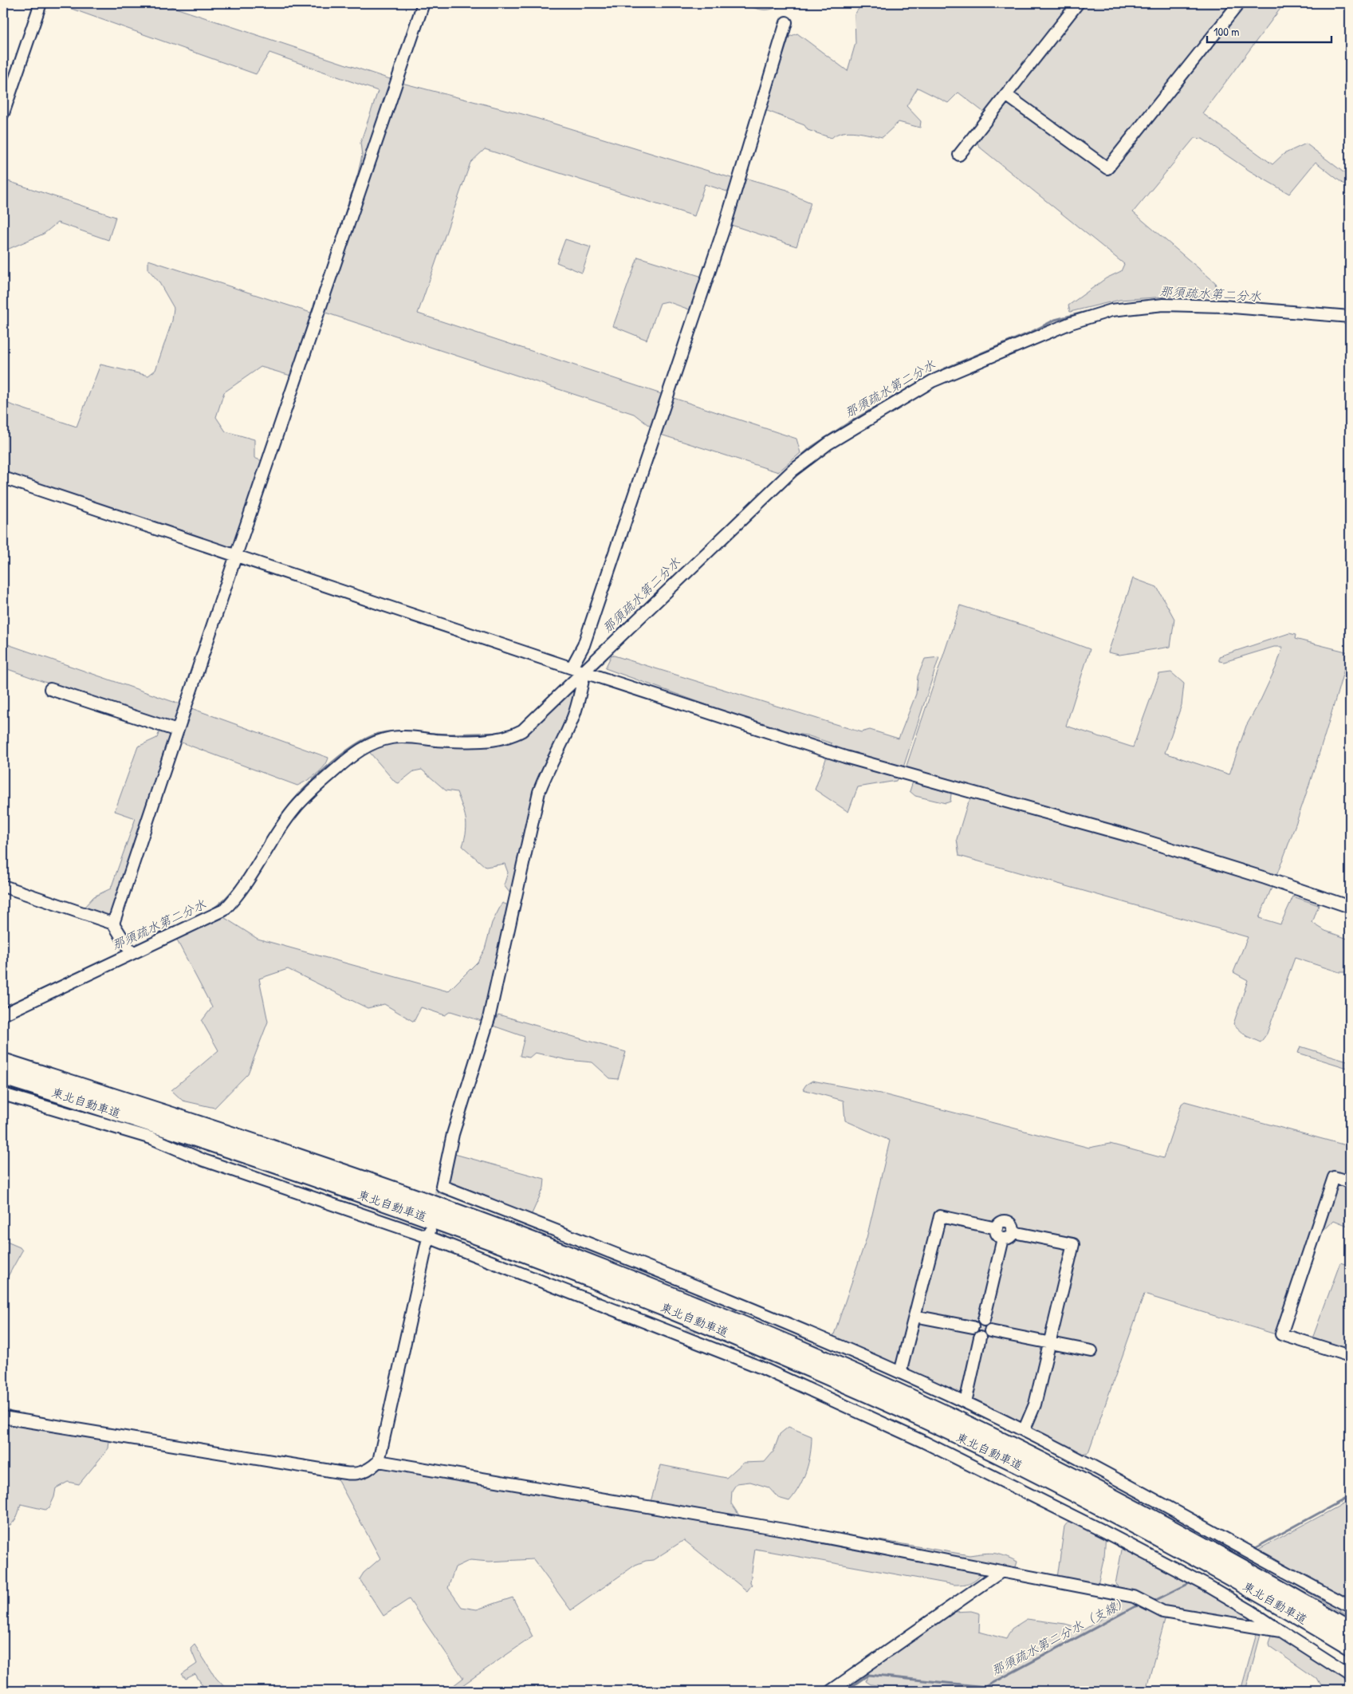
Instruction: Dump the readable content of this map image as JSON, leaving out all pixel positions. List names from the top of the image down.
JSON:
{
  "streets": {
    "highway": ["東北自動車道"]
  },
  "water": ["那須疏水第二分水", "那須疏水第二分水（支線）"],
  "scale_bar": "100 m"
}
